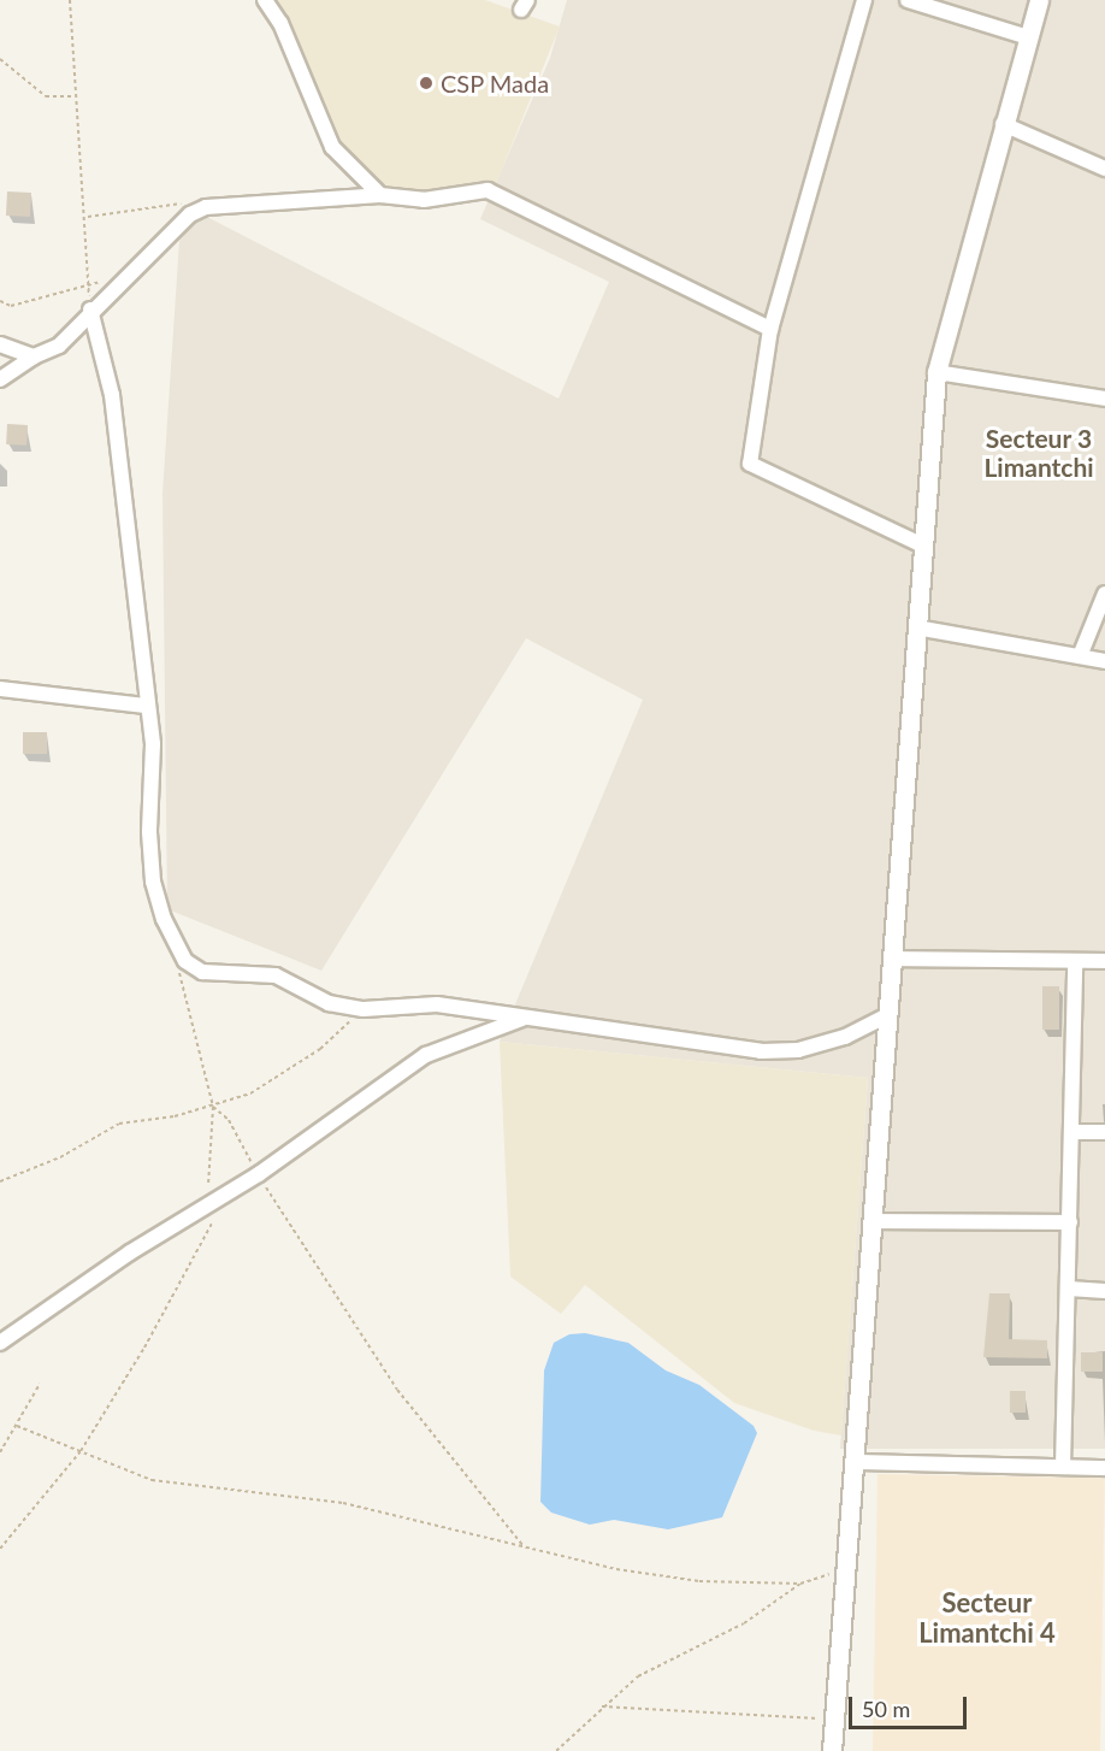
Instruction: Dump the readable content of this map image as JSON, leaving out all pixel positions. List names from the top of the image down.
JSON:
{
  "districts": ["Secteur 3 Limantchi", "Secteur Limantchi 4"],
  "places": ["CSP Mada"],
  "scale_bar": "50 m"
}
